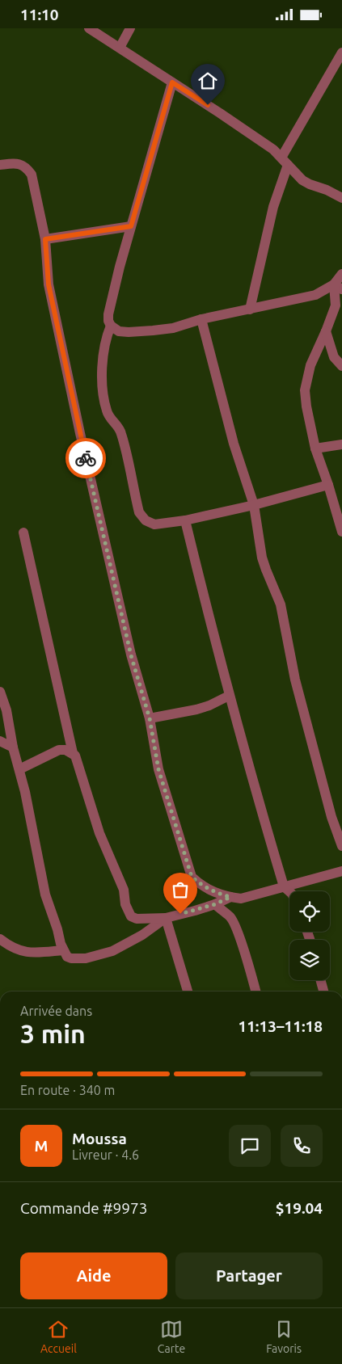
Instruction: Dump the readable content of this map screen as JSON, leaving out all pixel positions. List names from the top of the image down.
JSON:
{
  "page": {
    "status": "11:10",
    "heading": ["3 min", "Arrivée dans", "11:13–11:18"],
    "panel": [
      "Moussa",
      "Livreur · 4.6",
      "Commande #9973",
      "$19.04"
    ],
    "bar": "En route · 340 m",
    "round": "M",
    "buttons": ["Aide", "Partager"],
    "tabs": ["Accueil", "Carte", "Favoris"]
  }
}
